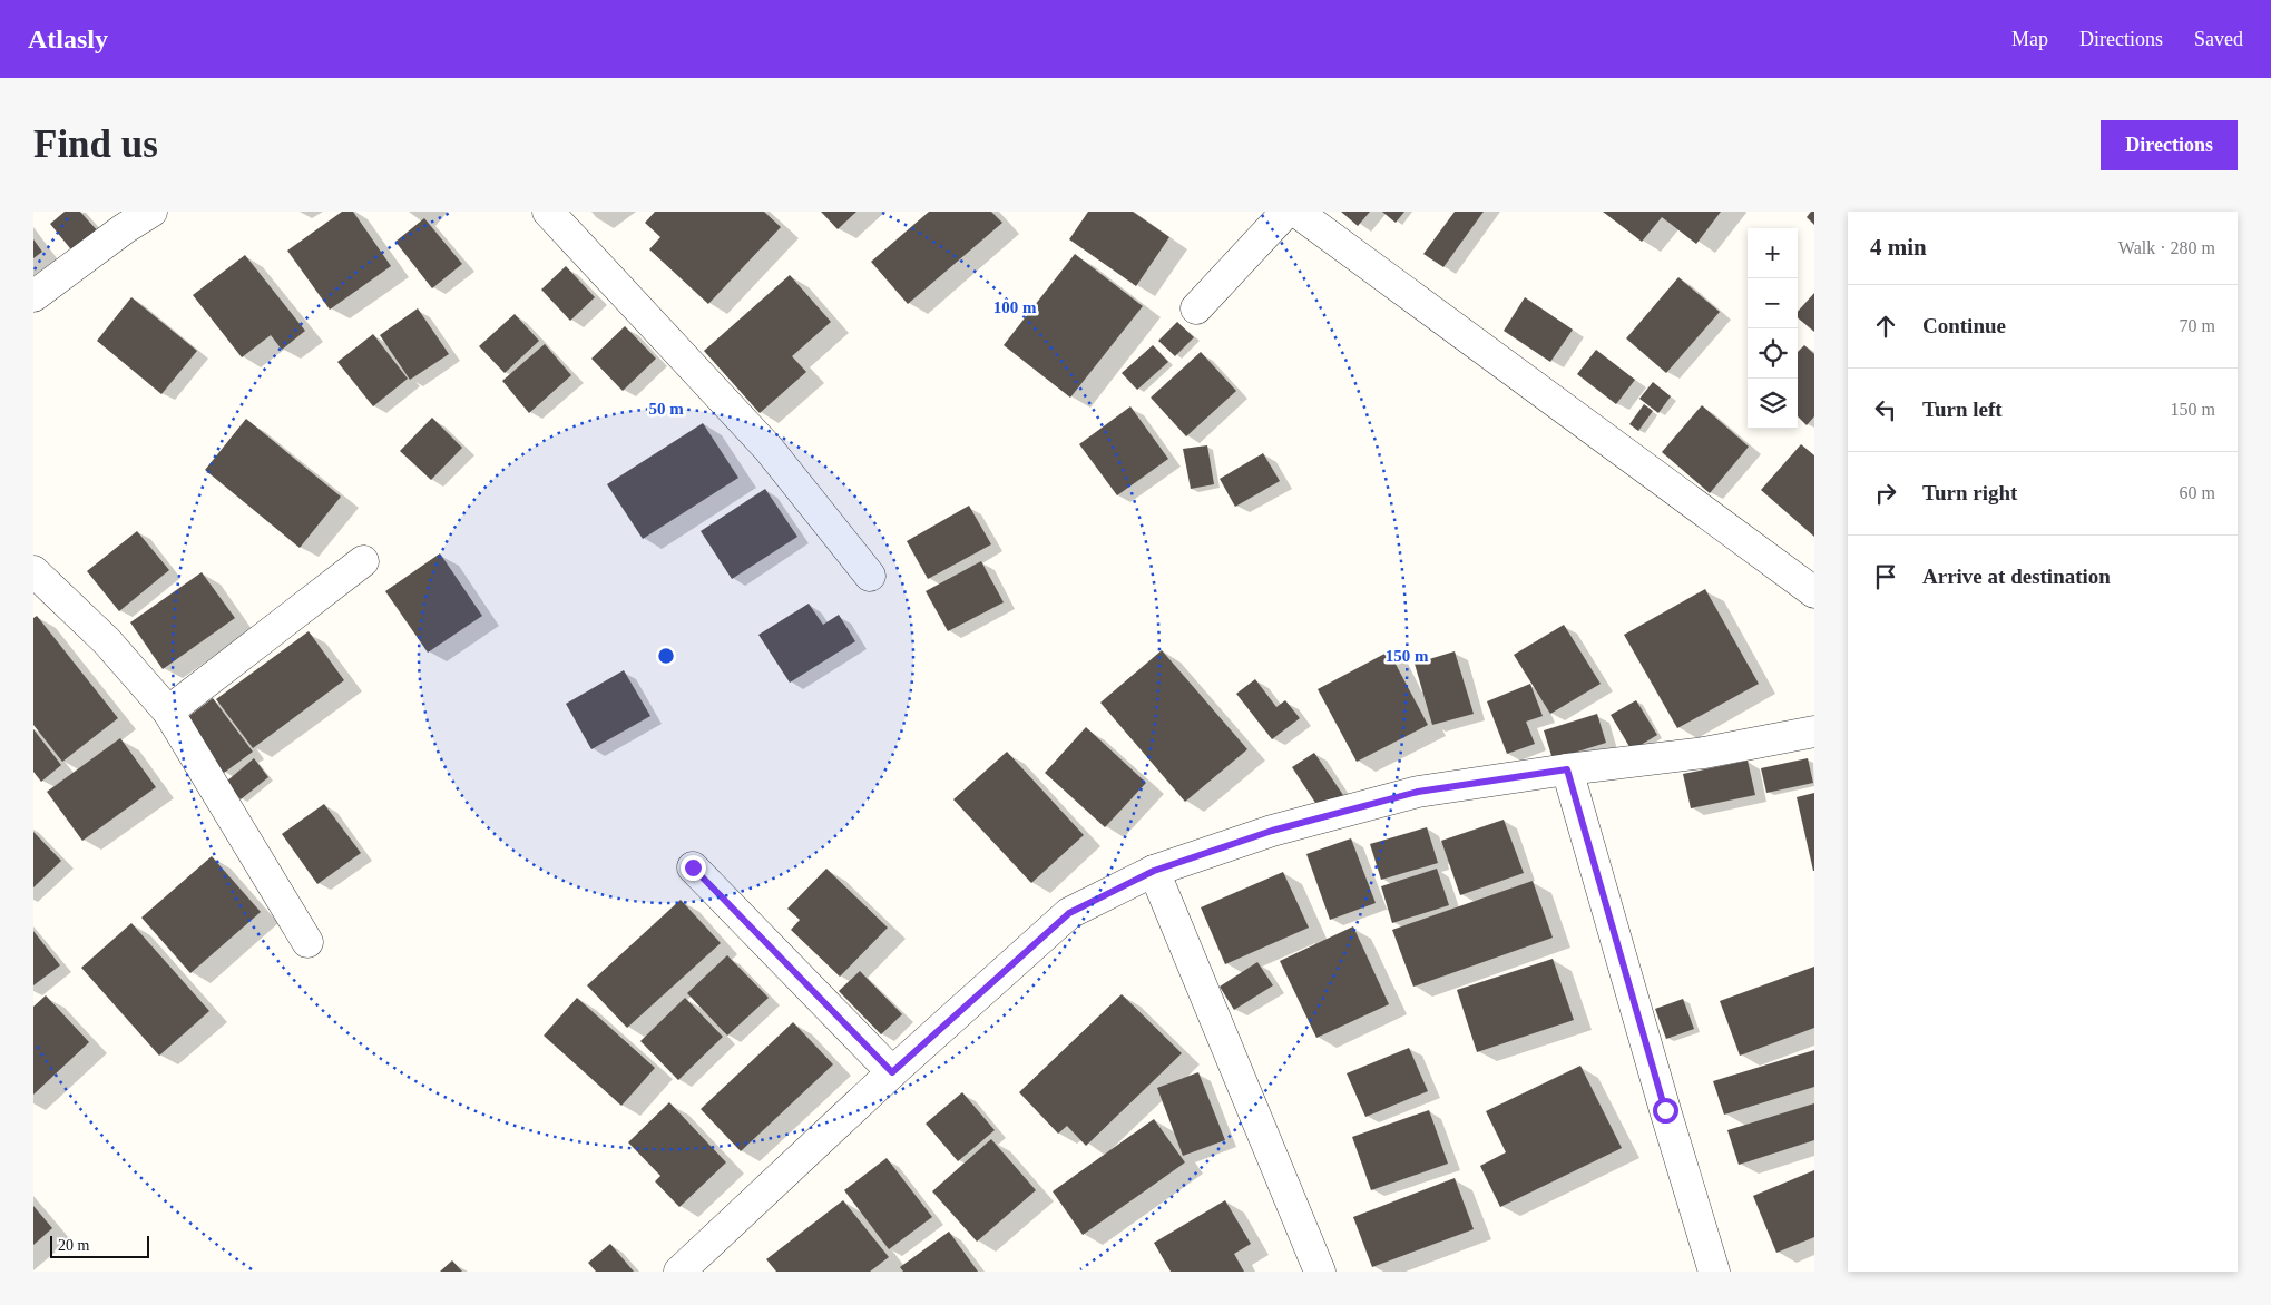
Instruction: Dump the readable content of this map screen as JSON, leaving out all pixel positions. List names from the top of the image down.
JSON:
{
  "scale_bar": "20 m",
  "page": {
    "header": "Atlasly",
    "nav": ["Map", "Directions", "Saved"],
    "buttons": "Directions",
    "title": "Find us",
    "heading": ["4 min", "Walk · 280 m"],
    "map_buttons": ["+", "−"],
    "list": [
      ["Continue", "70 m"],
      ["Turn left", "150 m"],
      ["Turn right", "60 m"],
      "Arrive at destination"
    ],
    "scale": "20 m"
  },
  "rings": ["100 m", "50 m", "150 m"]
}
